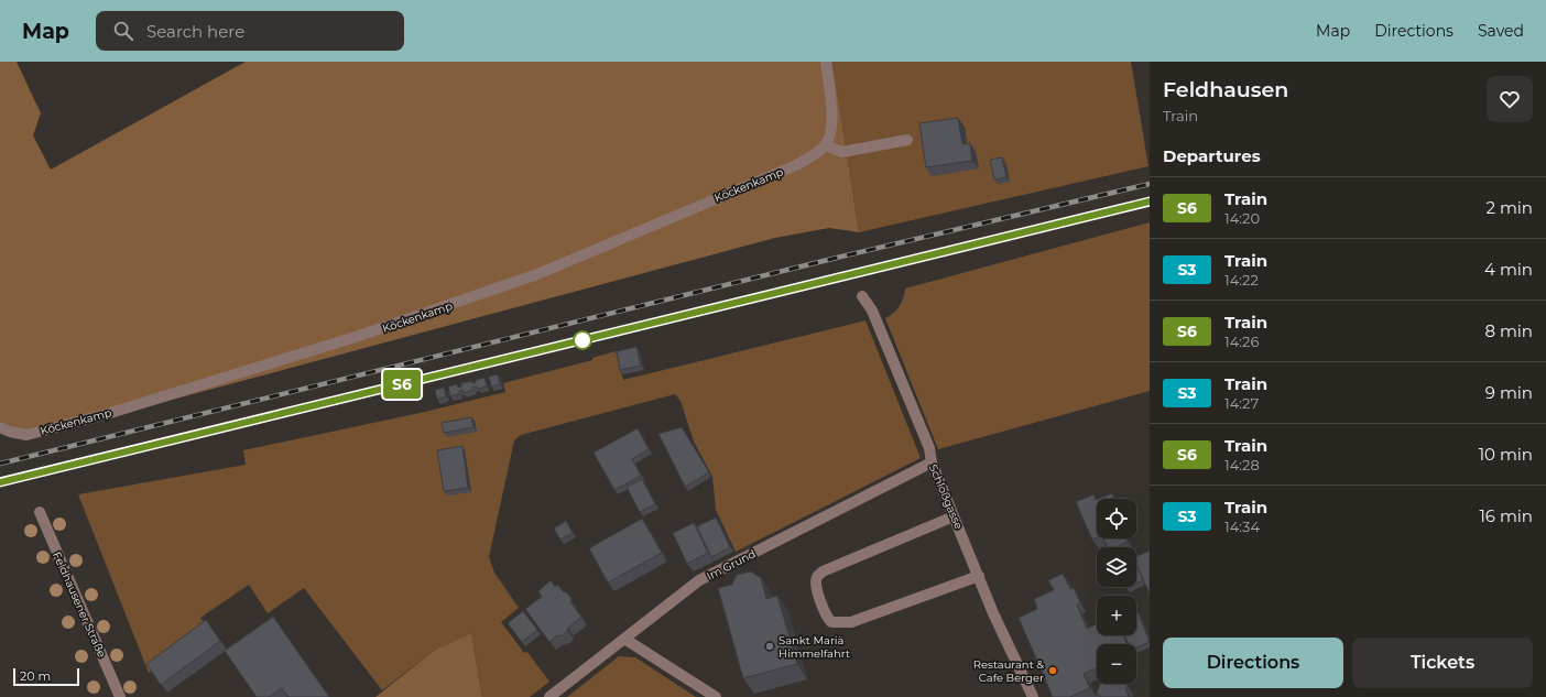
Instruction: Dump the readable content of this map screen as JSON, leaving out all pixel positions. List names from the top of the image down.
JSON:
{
  "streets": {
    "street": [
      "Köckenkamp",
      "Schloßgasse",
      "Im Grund",
      "Feldhausener Straße"
    ]
  },
  "crossings": [
    ["Schloßgasse", "Im Grund"]
  ],
  "places": ["Sankt Mariä Himmelfahrt", "Restaurant & Cafe Berger"],
  "scale_bar": "20 m",
  "page": {
    "header": "Map",
    "search": "Search here",
    "nav": ["Map", "Directions", "Saved"],
    "on_map": "S6",
    "heading": [
      ["Feldhausen", "Train"],
      "Departures"
    ],
    "list": [
      {
        "mark": "S6",
        "name": "Train",
        "note": "14:20",
        "value": "2 min"
      },
      {
        "mark": "S3",
        "name": "Train",
        "note": "14:22",
        "value": "4 min"
      },
      {
        "mark": "S6",
        "name": "Train",
        "note": "14:26",
        "value": "8 min"
      },
      {
        "mark": "S3",
        "name": "Train",
        "note": "14:27",
        "value": "9 min"
      },
      {
        "mark": "S6",
        "name": "Train",
        "note": "14:28",
        "value": "10 min"
      },
      {
        "mark": "S3",
        "name": "Train",
        "note": "14:34",
        "value": "16 min"
      }
    ],
    "map_buttons": ["+", "−"],
    "buttons": ["Directions", "Tickets"],
    "scale": "20 m"
  }
}
